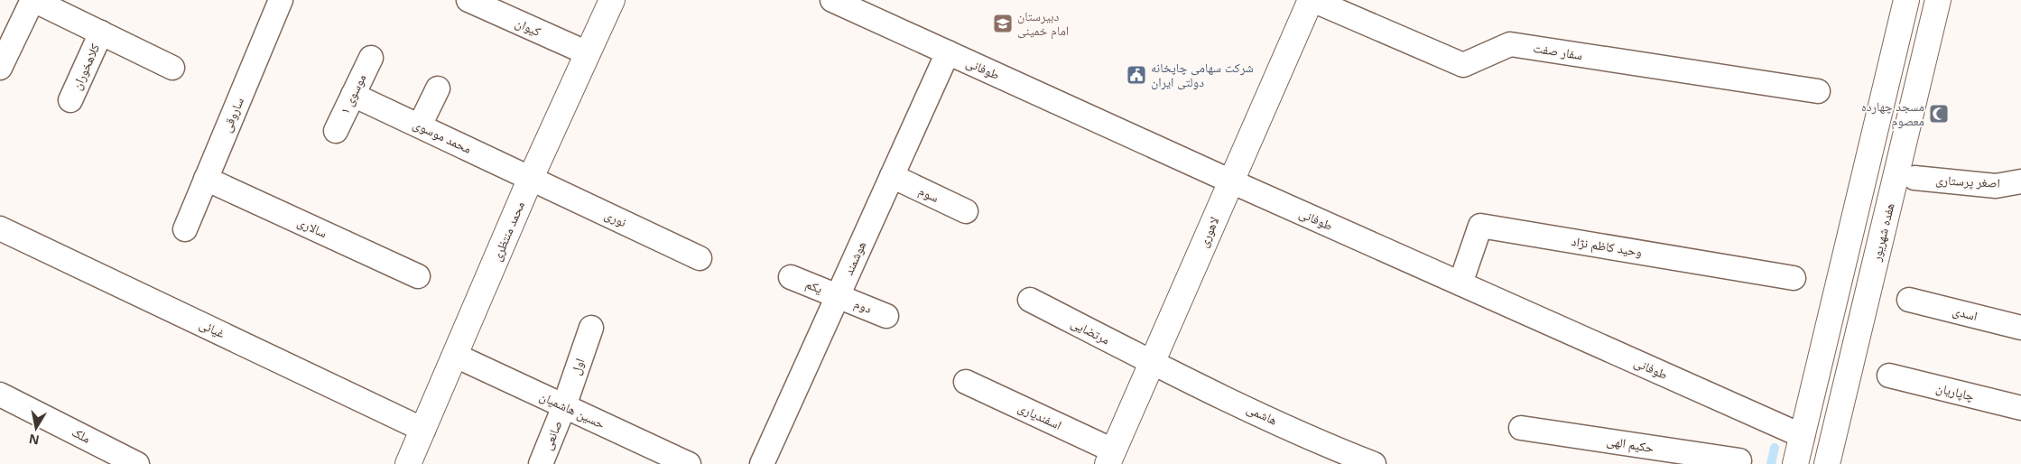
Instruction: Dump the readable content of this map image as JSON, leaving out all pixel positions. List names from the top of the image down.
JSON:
{
  "streets": {
    "main road": ["محمد منتظری", "لاهوری", "هفده شهریور"],
    "street": [
      "کیوان",
      "سفار صفت",
      "کلاهخوران",
      "طوفانی",
      "موسوی ۱",
      "ساروقی",
      "محمد موسوی",
      "اصغر پرستاری",
      "سوم",
      "نوری",
      "سالاری",
      "وحید کاظم نژاد",
      "هوشمند",
      "یکم",
      "دوم",
      "اسدی",
      "غیائی",
      "مرتضایی",
      "اول",
      "چاپاریان",
      "حسین هاشمیان",
      "هاشمی",
      "اسفندیاری",
      "ملک",
      "صانعی",
      "حکیم الهی"
    ]
  },
  "crossings": [
    ["کیوان", "محمد منتظری"],
    ["سفار صفت", "لاهوری"],
    ["طوفانی", "لاهوری"],
    ["طوفانی", "وحید کاظم نژاد"],
    ["طوفانی", "هوشمند"],
    ["موسوی ۱", "محمد موسوی"],
    ["ساروقی", "سالاری"],
    ["محمد موسوی", "نوری"],
    ["محمد موسوی", "محمد منتظری"],
    ["سوم", "هوشمند"],
    ["نوری", "محمد منتظری"],
    ["محمد منتظری", "غیائی"],
    ["محمد منتظری", "حسین هاشمیان"],
    ["لاهوری", "مرتضایی"],
    ["لاهوری", "هاشمی"],
    ["لاهوری", "اسفندیاری"],
    ["هوشمند", "یکم"],
    ["هوشمند", "دوم"],
    ["یکم", "دوم"],
    ["مرتضایی", "هاشمی"],
    ["اول", "حسین هاشمیان"],
    ["اول", "صانعی"],
    ["حسین هاشمیان", "صانعی"]
  ],
  "places": {
    "school or university": ["دبیرستان امام خمینی"],
    "public building": ["شرکت سهامی چاپخانه دولتی ایران"],
    "mosque": ["مسجد چهارده معصوم"]
  },
  "north": "bottom"
}
